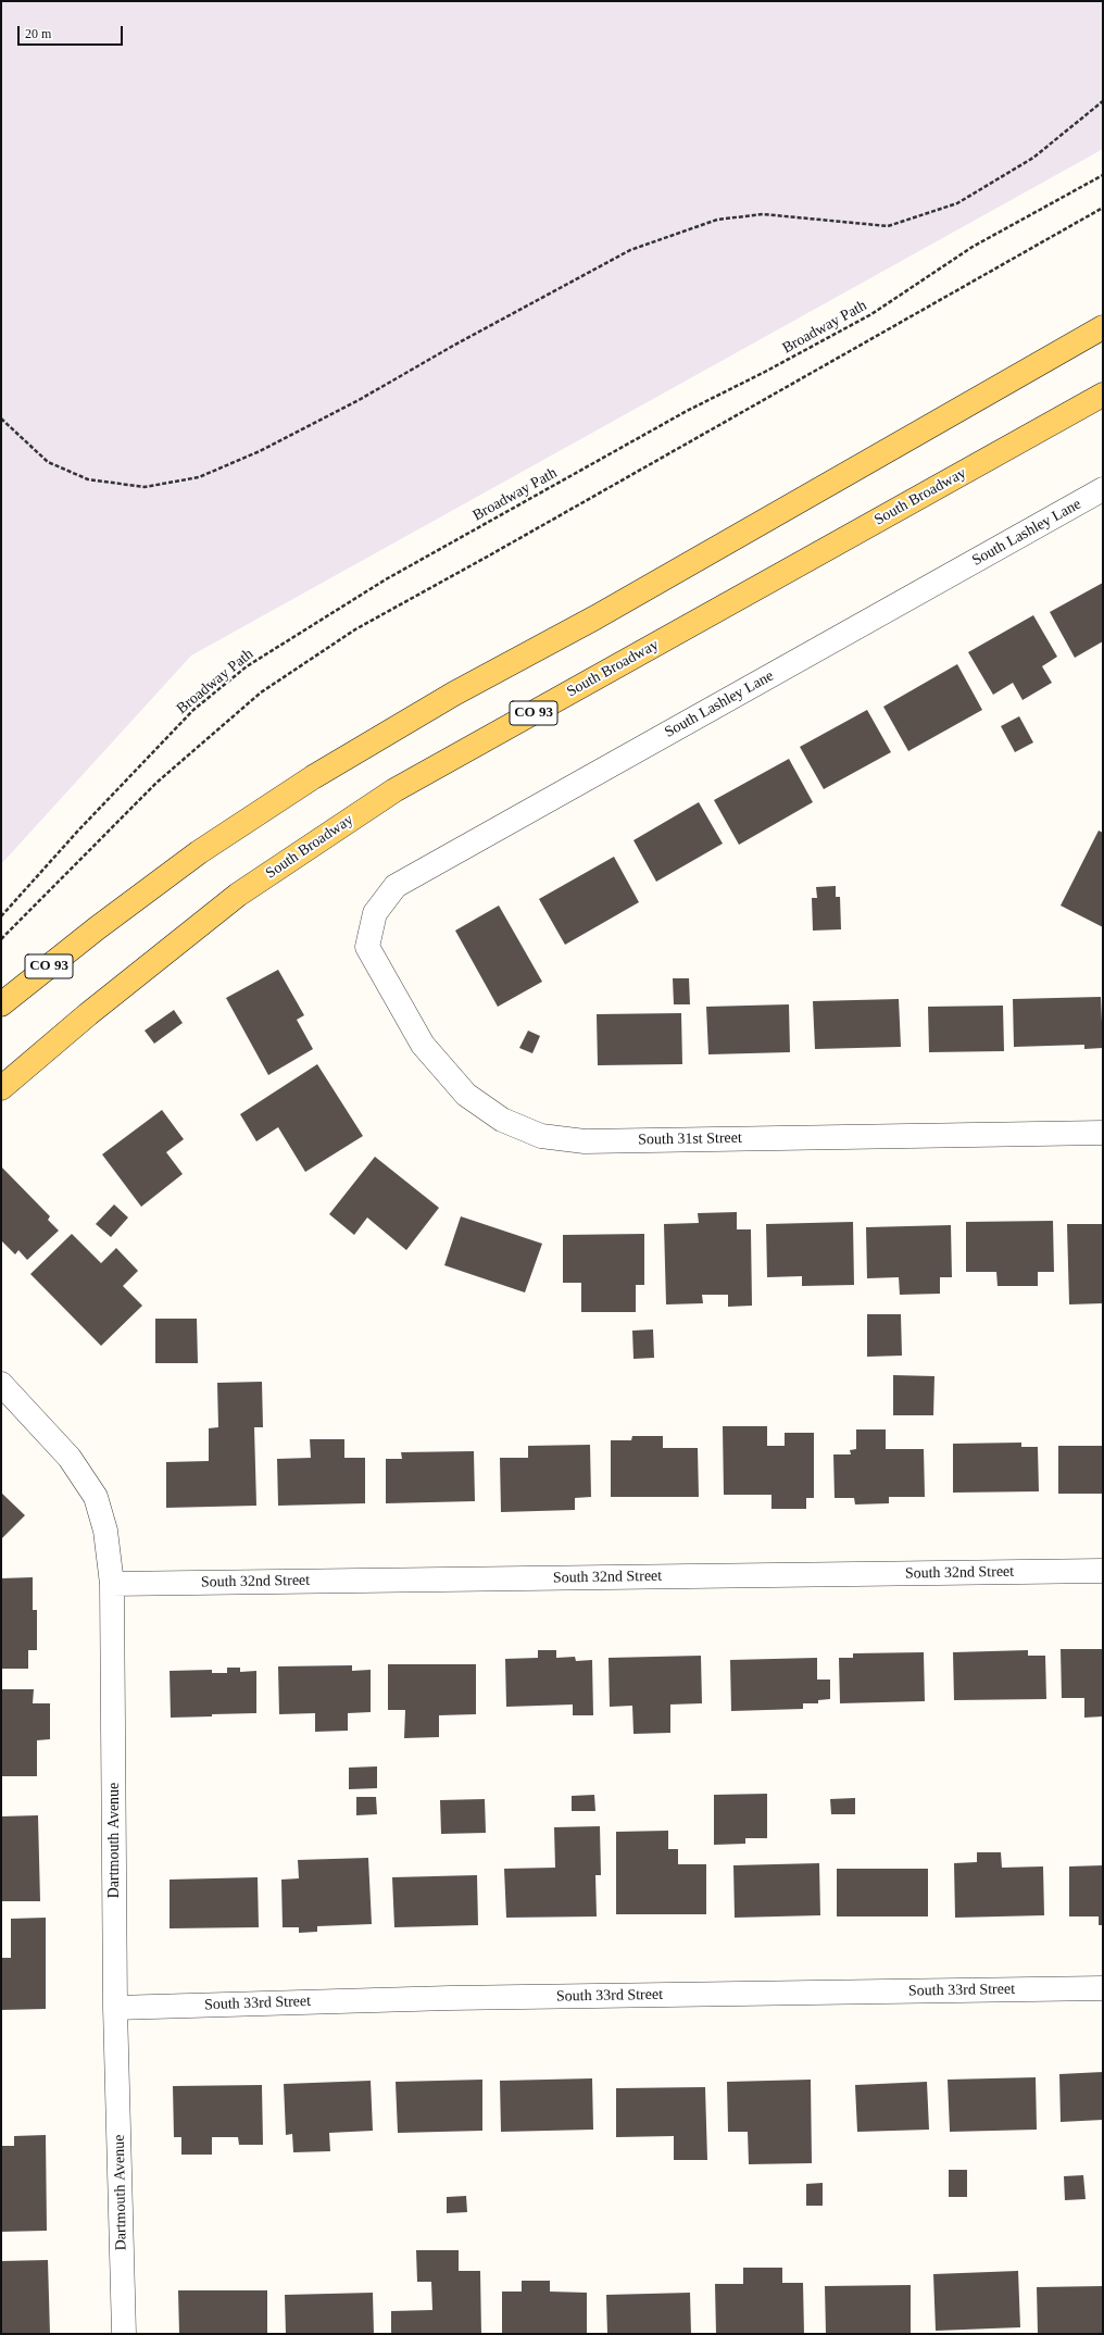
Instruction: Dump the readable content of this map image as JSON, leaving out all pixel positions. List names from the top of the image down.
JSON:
{
  "streets": {
    "main road": ["South Broadway", "CO 93"],
    "street": [
      "South Lashley Lane",
      "South 31st Street",
      "South 32nd Street",
      "Dartmouth Avenue",
      "South 33rd Street"
    ],
    "path": ["Broadway Path"]
  },
  "crossings": [
    ["South Lashley Lane", "South 31st Street"],
    ["South 32nd Street", "Dartmouth Avenue"],
    ["Dartmouth Avenue", "South 33rd Street"]
  ],
  "scale_bar": "20 m"
}
